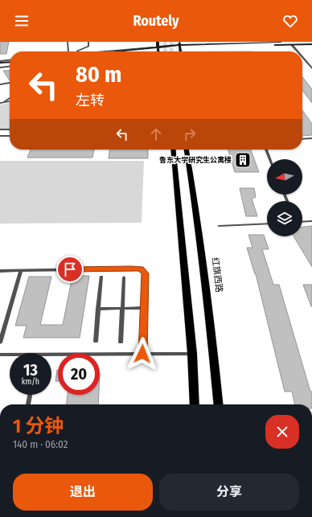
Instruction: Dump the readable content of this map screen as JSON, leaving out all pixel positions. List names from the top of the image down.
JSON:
{
  "streets": {
    "main road": ["红旗西路"]
  },
  "places": {
    "building": ["鲁东大学研究生公寓楼"]
  },
  "north": "left",
  "page": {
    "header": "Routely",
    "turn": ["80 m", "左转"],
    "speed": "13 km/h",
    "limit": "20",
    "heading": ["1 分钟", "140 m · 06:02"],
    "buttons": ["退出", "分享"]
  }
}
